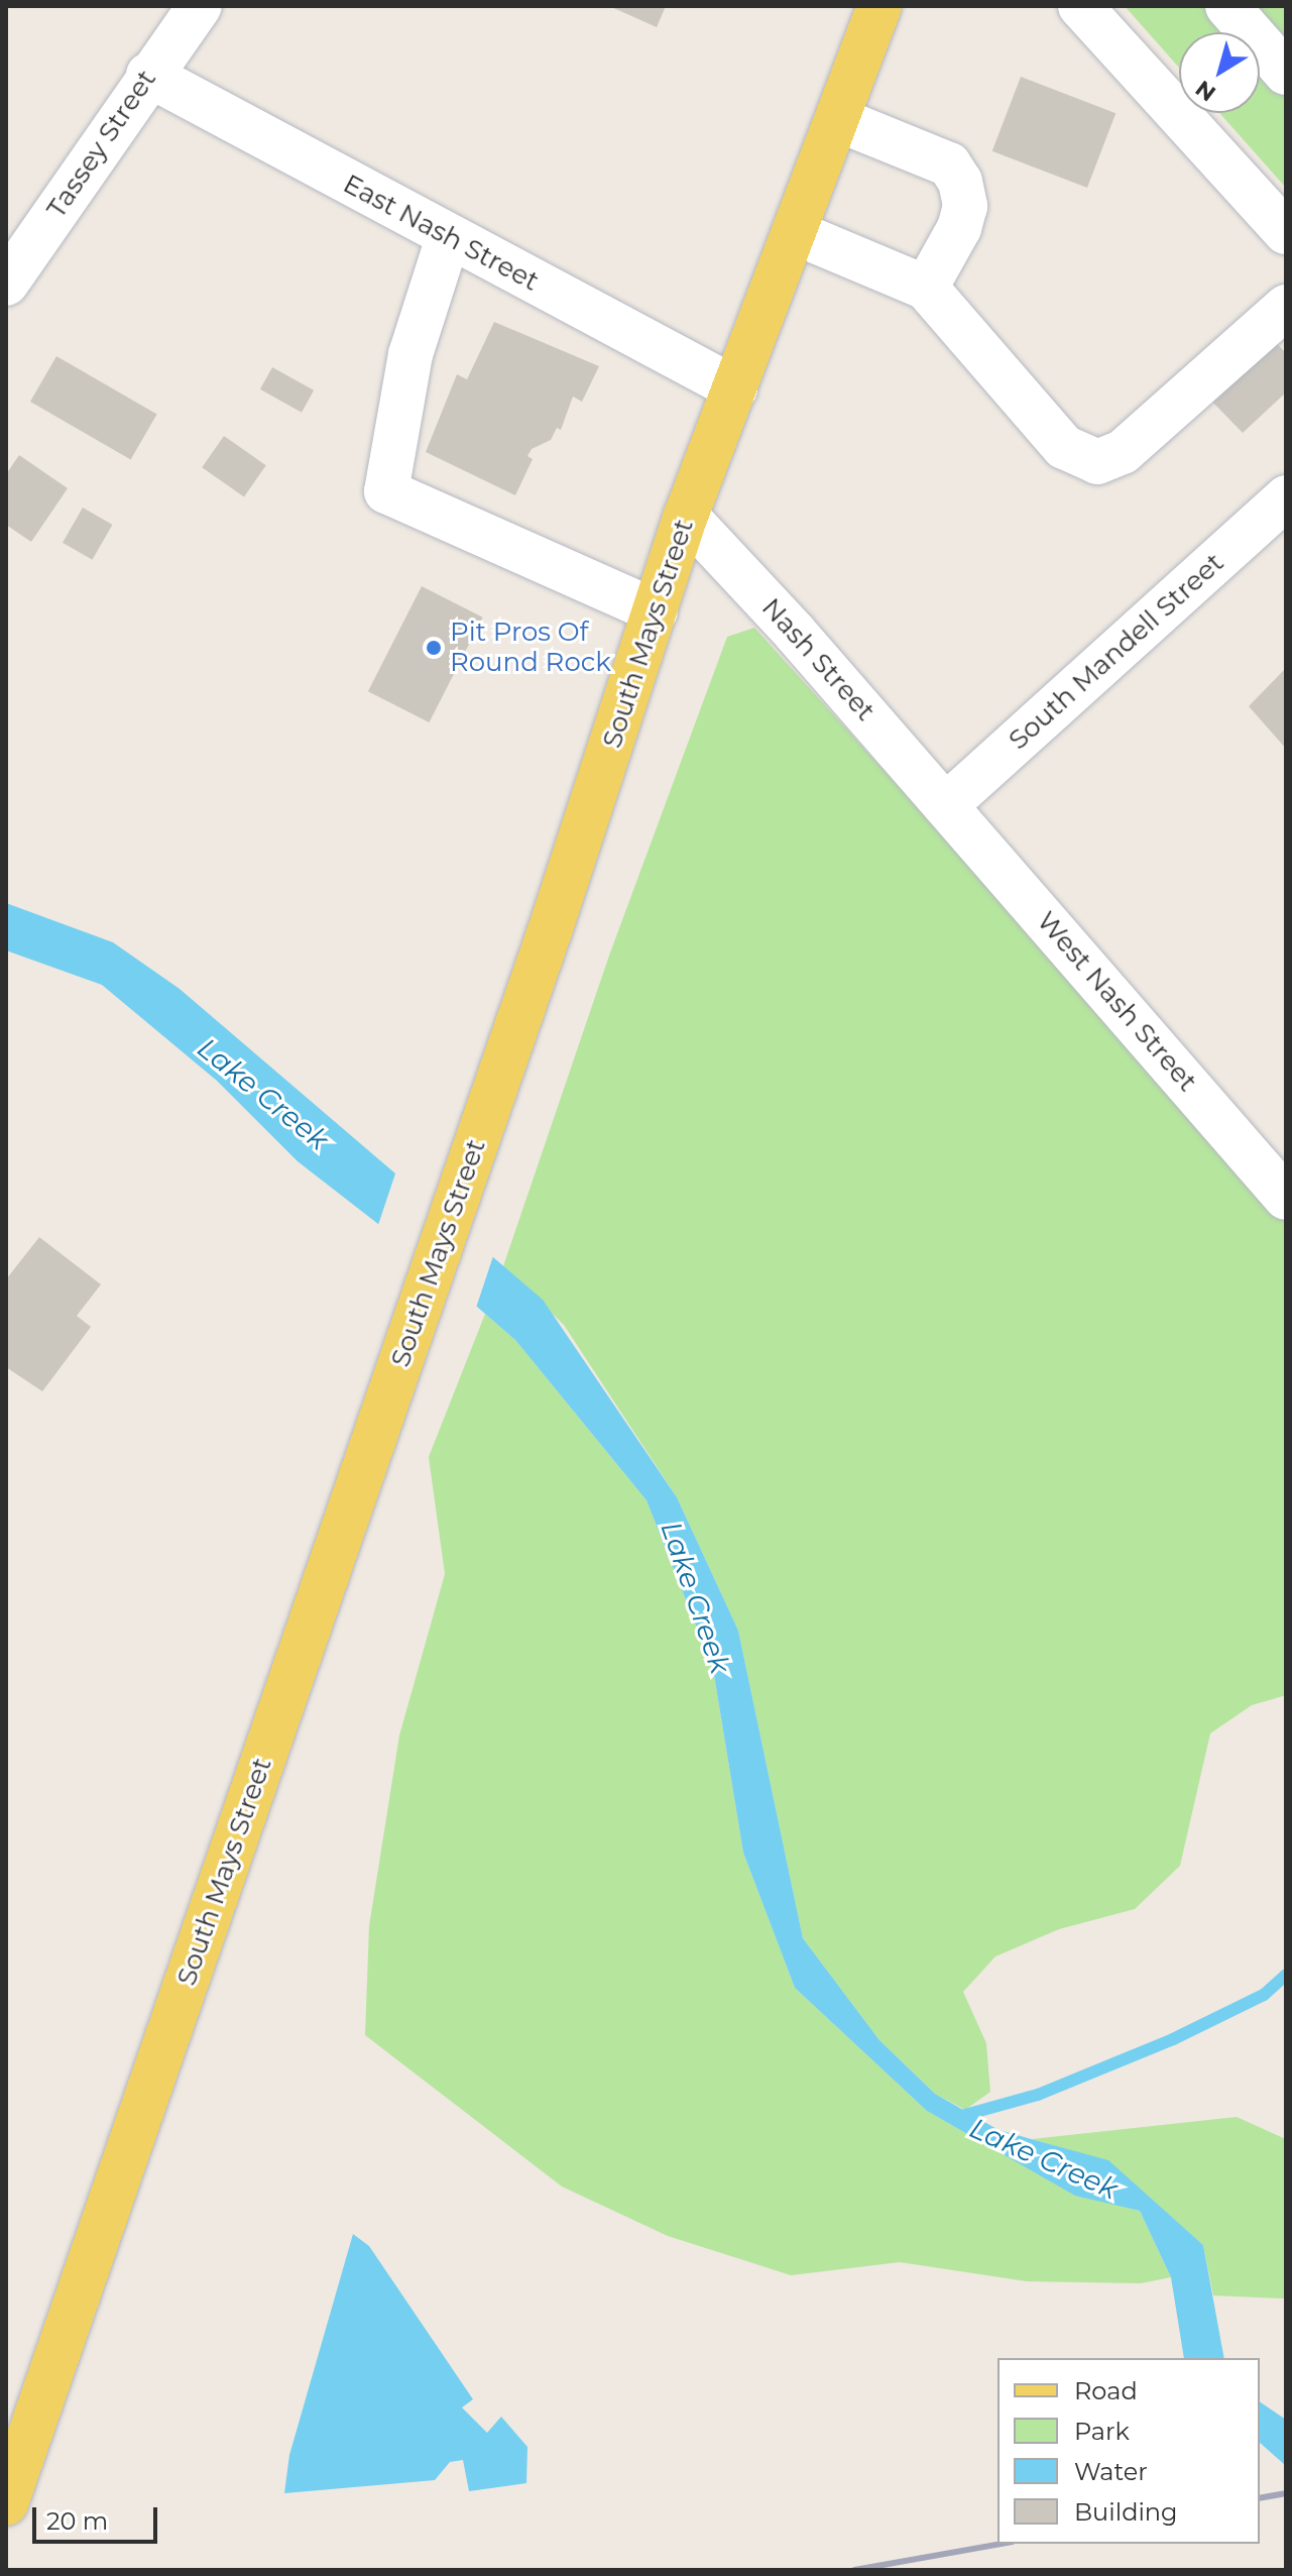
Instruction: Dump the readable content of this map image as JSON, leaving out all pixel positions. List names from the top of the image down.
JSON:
{
  "streets": {
    "main road": ["South Mays Street"],
    "street": [
      "Tassey Street",
      "East Nash Street",
      "South Mandell Street",
      "Nash Street",
      "West Nash Street"
    ]
  },
  "crossings": [
    ["Tassey Street", "East Nash Street"],
    ["East Nash Street", "South Mays Street"],
    ["South Mays Street", "Nash Street"],
    ["South Mandell Street", "Nash Street"],
    ["South Mandell Street", "West Nash Street"],
    ["Nash Street", "West Nash Street"]
  ],
  "water": ["Lake Creek"],
  "places": ["Pit Pros Of Round Rock"],
  "legend": [
    "Road",
    "Park",
    "Water",
    "Building"
  ],
  "scale_bar": "20 m",
  "north": "bottom left"
}
